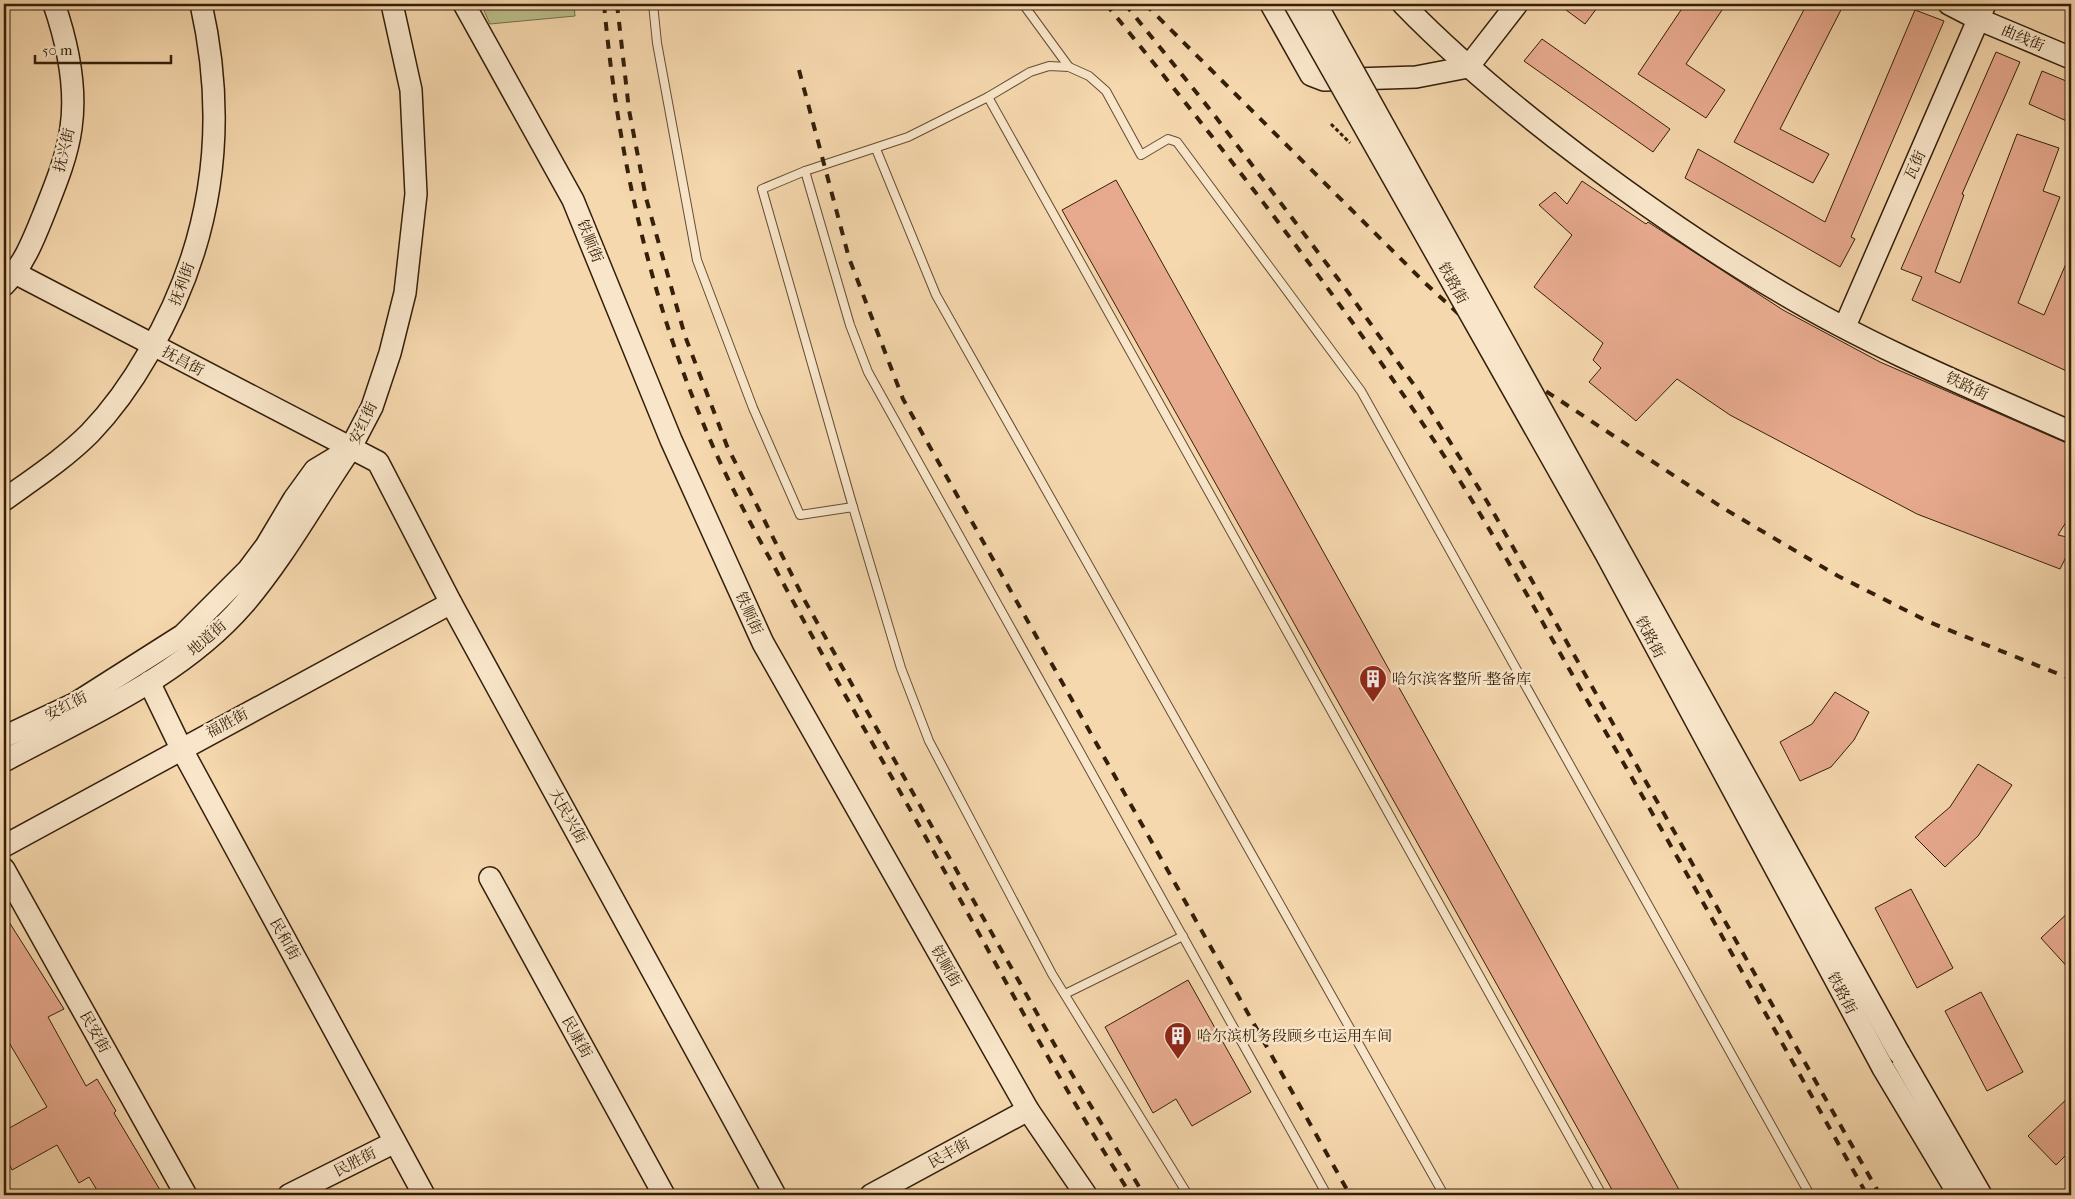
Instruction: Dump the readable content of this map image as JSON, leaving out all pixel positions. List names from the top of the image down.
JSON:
{
  "streets": {
    "main road": [
      "曲线街",
      "抚兴街",
      "瓦街",
      "铁顺街",
      "铁路街",
      "抚利街",
      "抚昌街",
      "安红街",
      "地道街",
      "福胜街",
      "大民兴街",
      "民和街",
      "民安街",
      "民康街",
      "民丰街",
      "民胜街"
    ]
  },
  "crossings": [
    ["曲线街", "瓦街"],
    ["抚兴街", "抚昌街"],
    ["瓦街", "铁路街"],
    ["铁顺街", "民丰街"],
    ["抚利街", "抚昌街"],
    ["抚昌街", "安红街"],
    ["抚昌街", "地道街"],
    ["抚昌街", "大民兴街"],
    ["安红街", "地道街"],
    ["安红街", "大民兴街"],
    ["地道街", "大民兴街"],
    ["地道街", "民和街"],
    ["福胜街", "大民兴街"],
    ["福胜街", "民和街"],
    ["民和街", "民胜街"]
  ],
  "places": {
    "building": ["哈尔滨客整所-整备库", "哈尔滨机务段顾乡屯运用车间"]
  },
  "scale_bar": "50 m"
}
